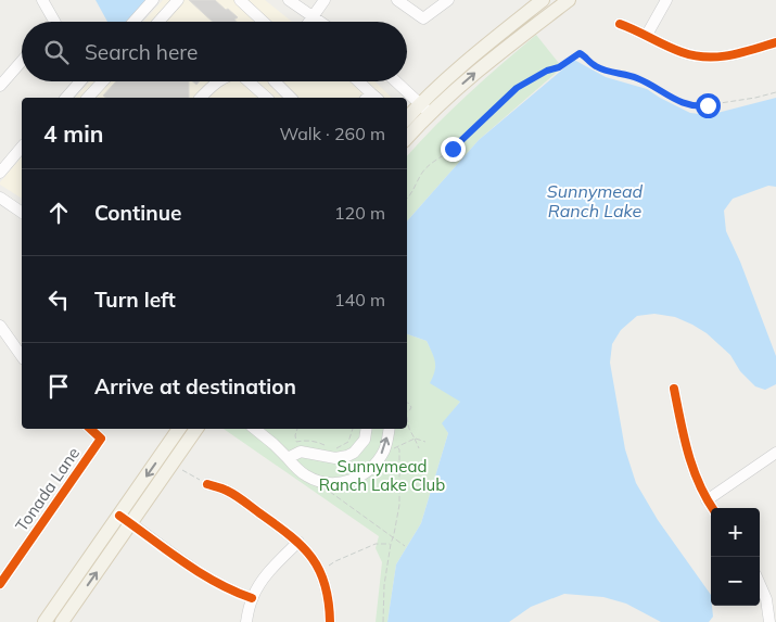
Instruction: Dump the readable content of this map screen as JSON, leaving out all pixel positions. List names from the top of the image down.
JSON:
{
  "streets": {
    "street": ["Tonada Lane"]
  },
  "water": ["Sunnymead Ranch Lake"],
  "parks": ["Sunnymead Ranch Lake Club"],
  "page": {
    "search": "Search here",
    "heading": ["4 min", "Walk · 260 m"],
    "list": [
      ["Continue", "120 m"],
      ["Turn left", "140 m"],
      "Arrive at destination"
    ],
    "map_buttons": ["+", "−"]
  }
}
